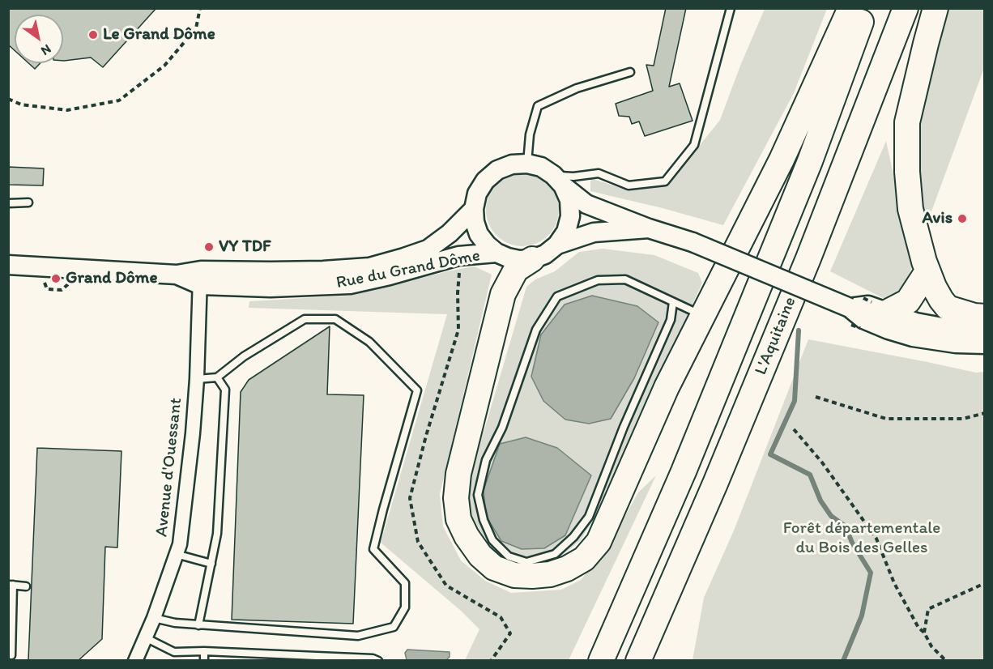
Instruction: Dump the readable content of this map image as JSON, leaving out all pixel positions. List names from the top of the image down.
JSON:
{
  "streets": {
    "highway": ["L'Aquitaine"],
    "street": ["Rue du Grand Dôme", "Avenue d'Ouessant"]
  },
  "crossings": [
    ["Rue du Grand Dôme", "Avenue d'Ouessant"]
  ],
  "parks": ["Forêt départementale du Bois des Gelles"],
  "places": [
    "Le Grand Dôme",
    "Avis",
    "VY TDF",
    "Grand Dôme"
  ],
  "north": "bottom right"
}
